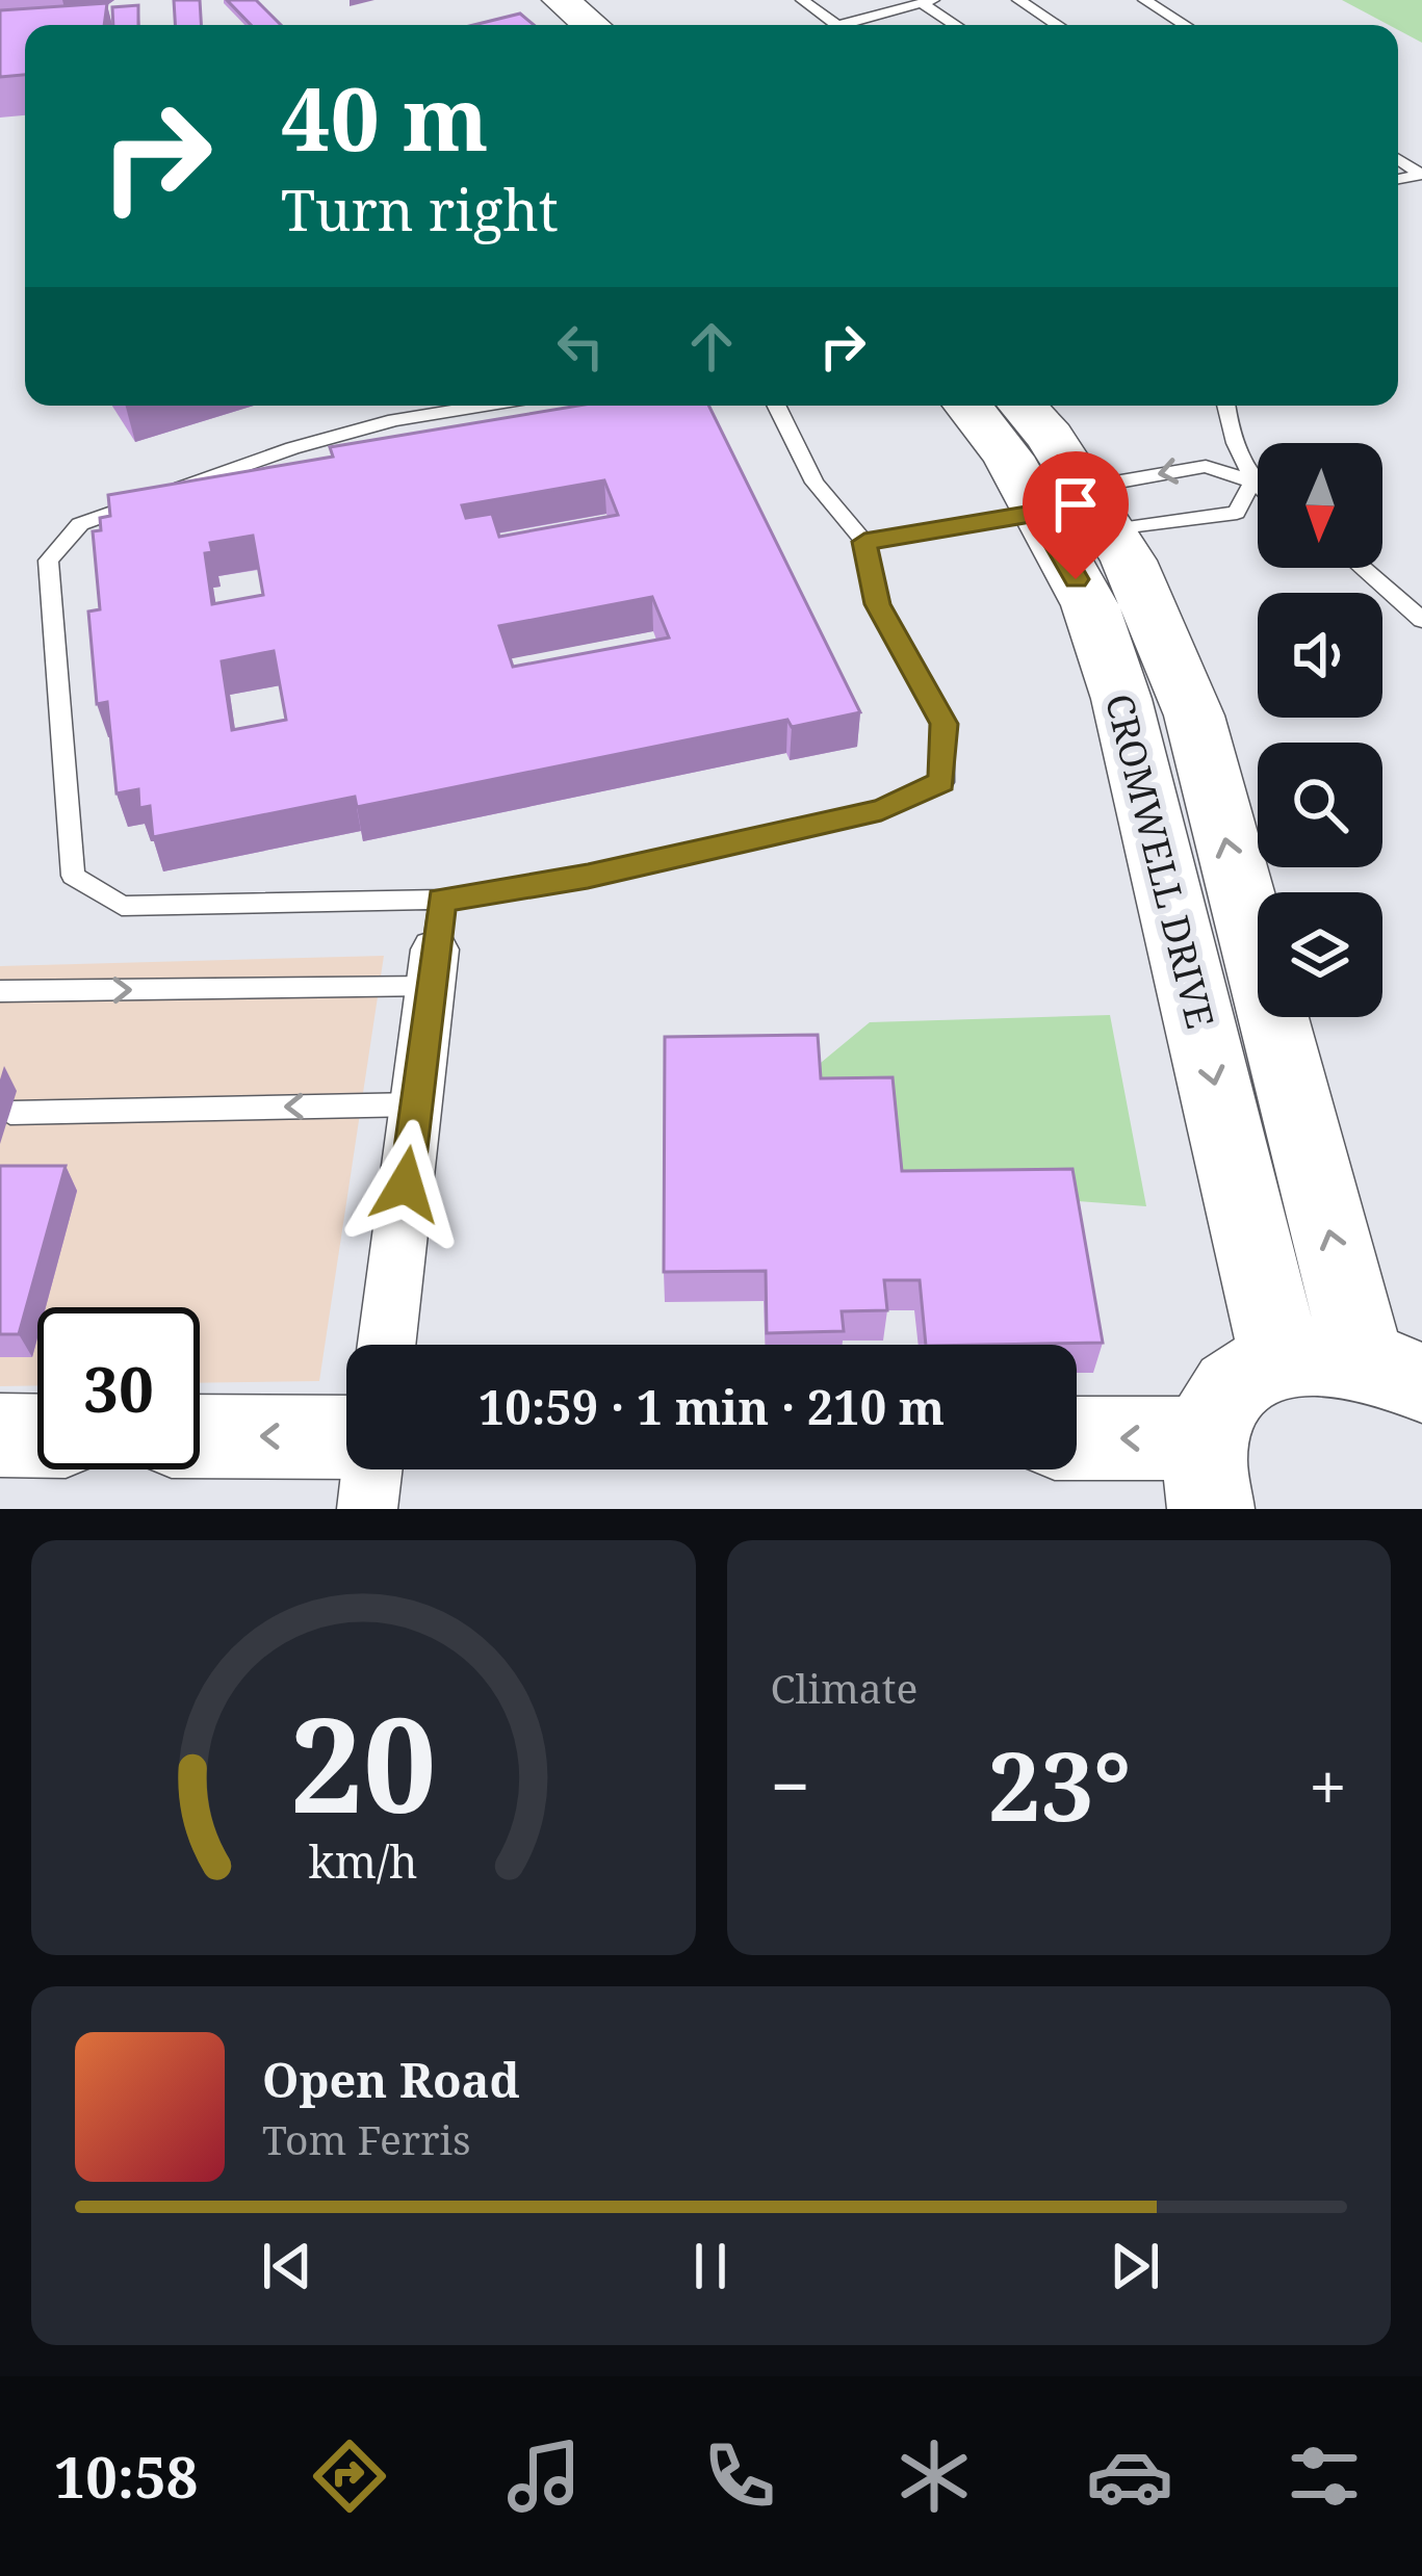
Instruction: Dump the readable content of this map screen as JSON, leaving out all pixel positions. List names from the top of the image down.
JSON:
{
  "streets": {
    "street": ["CROMWELL DRIVE"]
  },
  "north": "bottom",
  "page": {
    "turn": ["40 m", "Turn right"],
    "limit": "30",
    "trip": "10:59 · 1 min · 210 m",
    "tile": "Climate",
    "heat": ["−", "23°", "+"],
    "song": ["Open Road", "Tom Ferris"],
    "tabs": "10:58",
    "gauge": ["20", "km/h"]
  }
}
